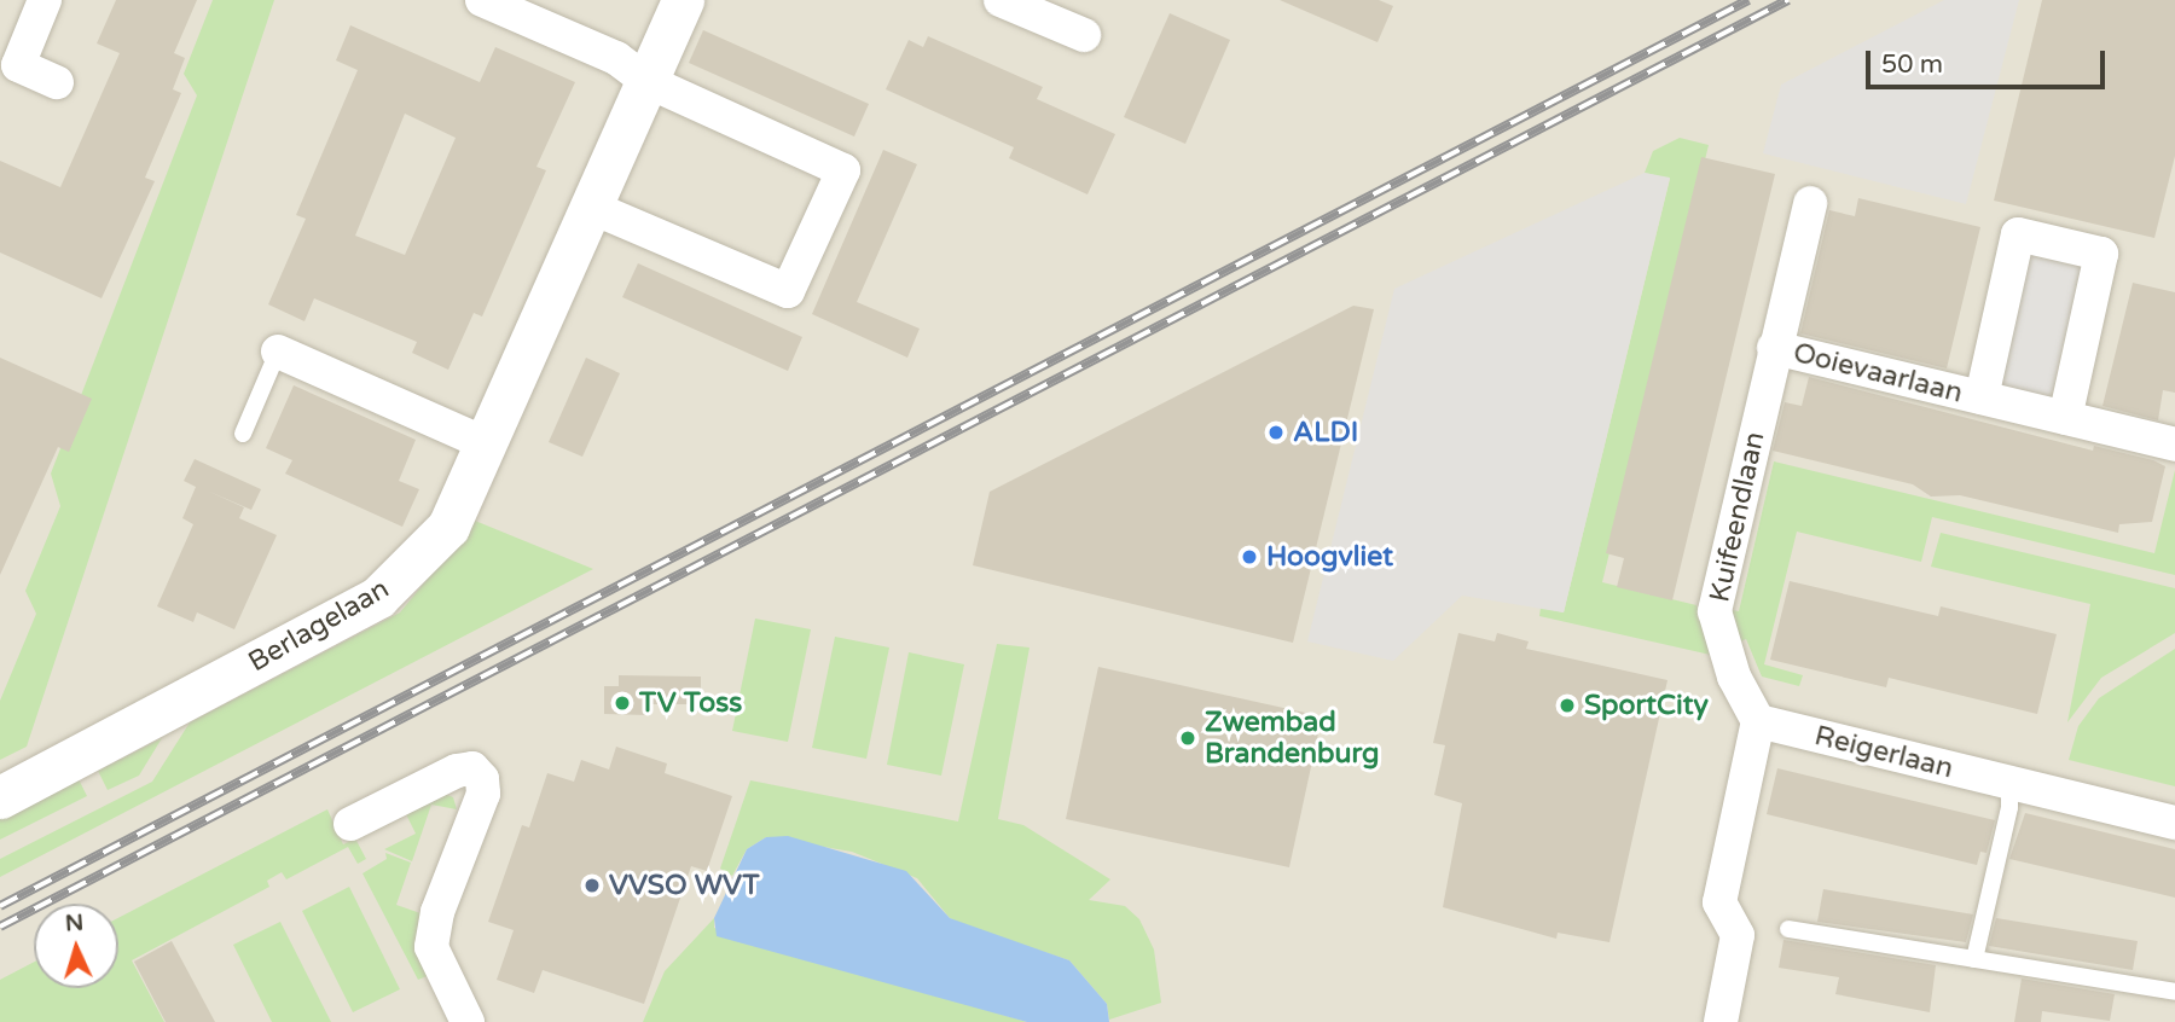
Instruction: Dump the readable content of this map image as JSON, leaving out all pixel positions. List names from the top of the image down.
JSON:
{
  "streets": {
    "street": [
      "Ooievaarlaan",
      "Kuifeendlaan",
      "Berlagelaan",
      "Reigerlaan"
    ]
  },
  "crossings": [
    ["Ooievaarlaan", "Kuifeendlaan"],
    ["Kuifeendlaan", "Reigerlaan"]
  ],
  "places": [
    "ALDI",
    "Hoogvliet",
    "TV Toss",
    "SportCity",
    "Zwembad Brandenburg",
    "VVSO WVT"
  ],
  "scale_bar": "50 m",
  "north": "top"
}
